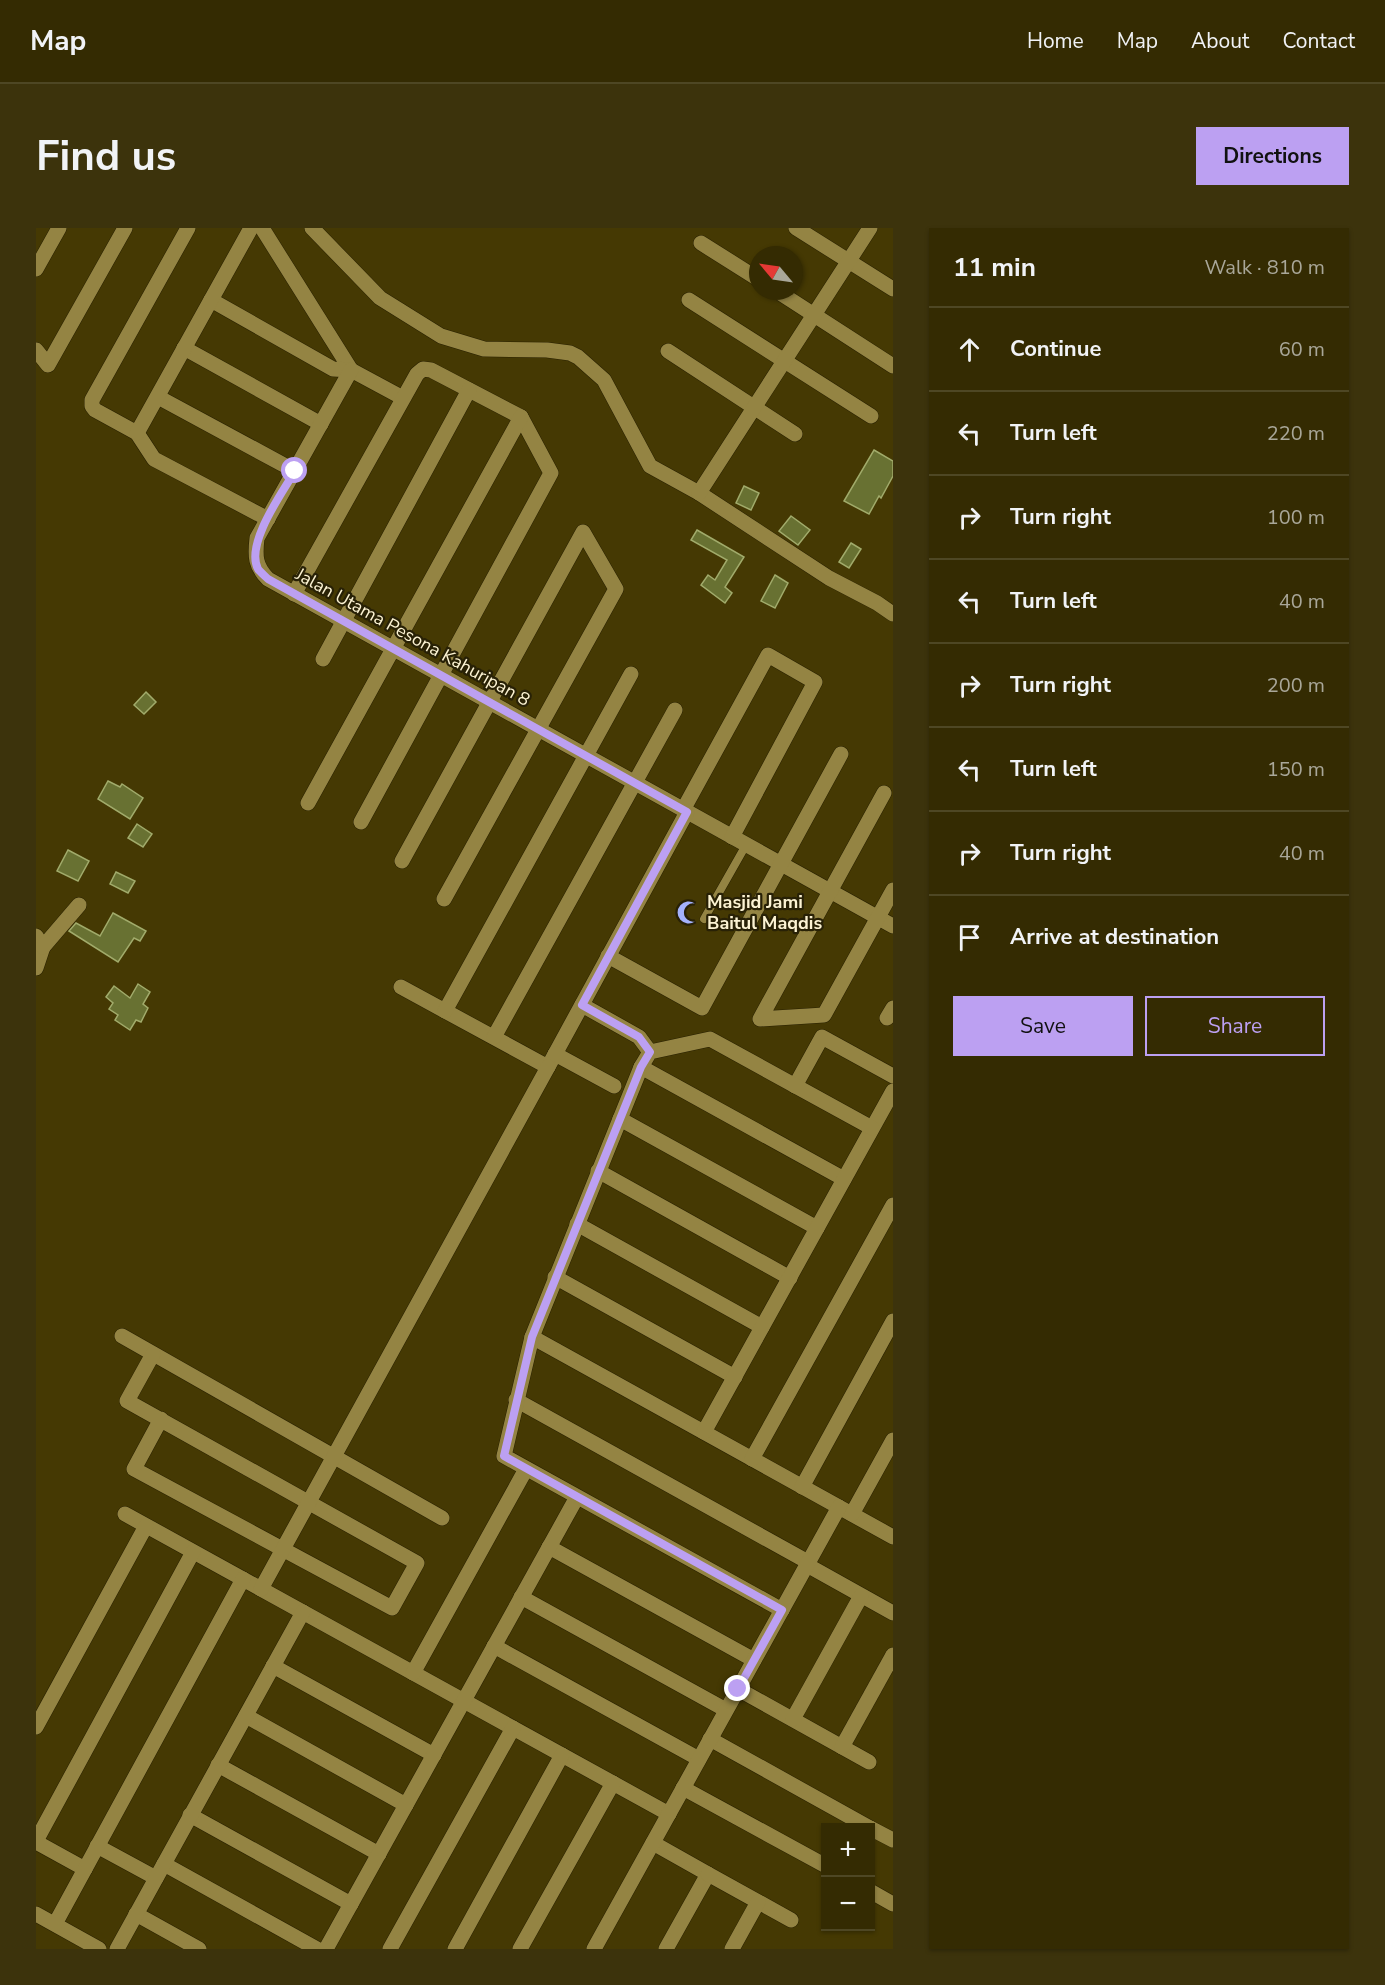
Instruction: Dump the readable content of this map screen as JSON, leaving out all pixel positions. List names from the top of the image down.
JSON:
{
  "streets": {
    "street": ["Jalan Utama Pesona Kahuripan 8"]
  },
  "places": {
    "mosque": ["Masjid Jami Baitul Maqdis"]
  },
  "north": "top left",
  "page": {
    "header": "Map",
    "nav": [
      "Home",
      "Map",
      "About",
      "Contact"
    ],
    "buttons": [
      "Directions",
      ["Save", "Share"]
    ],
    "title": "Find us",
    "heading": ["11 min", "Walk · 810 m"],
    "list": [
      ["Continue", "60 m"],
      ["Turn left", "220 m"],
      ["Turn right", "100 m"],
      ["Turn left", "40 m"],
      ["Turn right", "200 m"],
      ["Turn left", "150 m"],
      ["Turn right", "40 m"],
      "Arrive at destination"
    ],
    "map_buttons": ["+", "−"]
  }
}
